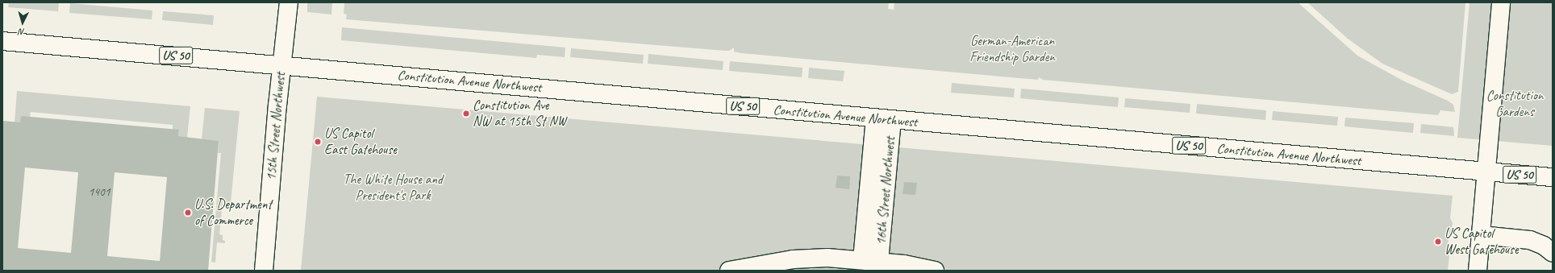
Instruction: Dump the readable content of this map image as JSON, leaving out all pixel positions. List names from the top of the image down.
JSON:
{
  "streets": {
    "main road": [
      "US 50",
      "Constitution Avenue Northwest",
      "15th Street Northwest",
      "16th Street Northwest"
    ]
  },
  "crossings": [
    ["Constitution Avenue Northwest", "15th Street Northwest"],
    ["Constitution Avenue Northwest", "16th Street Northwest"]
  ],
  "parks": ["German-American Friendship Garden", "Constitution Gardens", "The White House and President's Park"],
  "places": [
    "Constitution Ave NW at 15th St NW",
    "US Capitol East Gatehouse",
    "U.S. Department of Commerce",
    "US Capitol West Gatehouse"
  ],
  "house_numbers": ["1401"],
  "north": "bottom"
}
